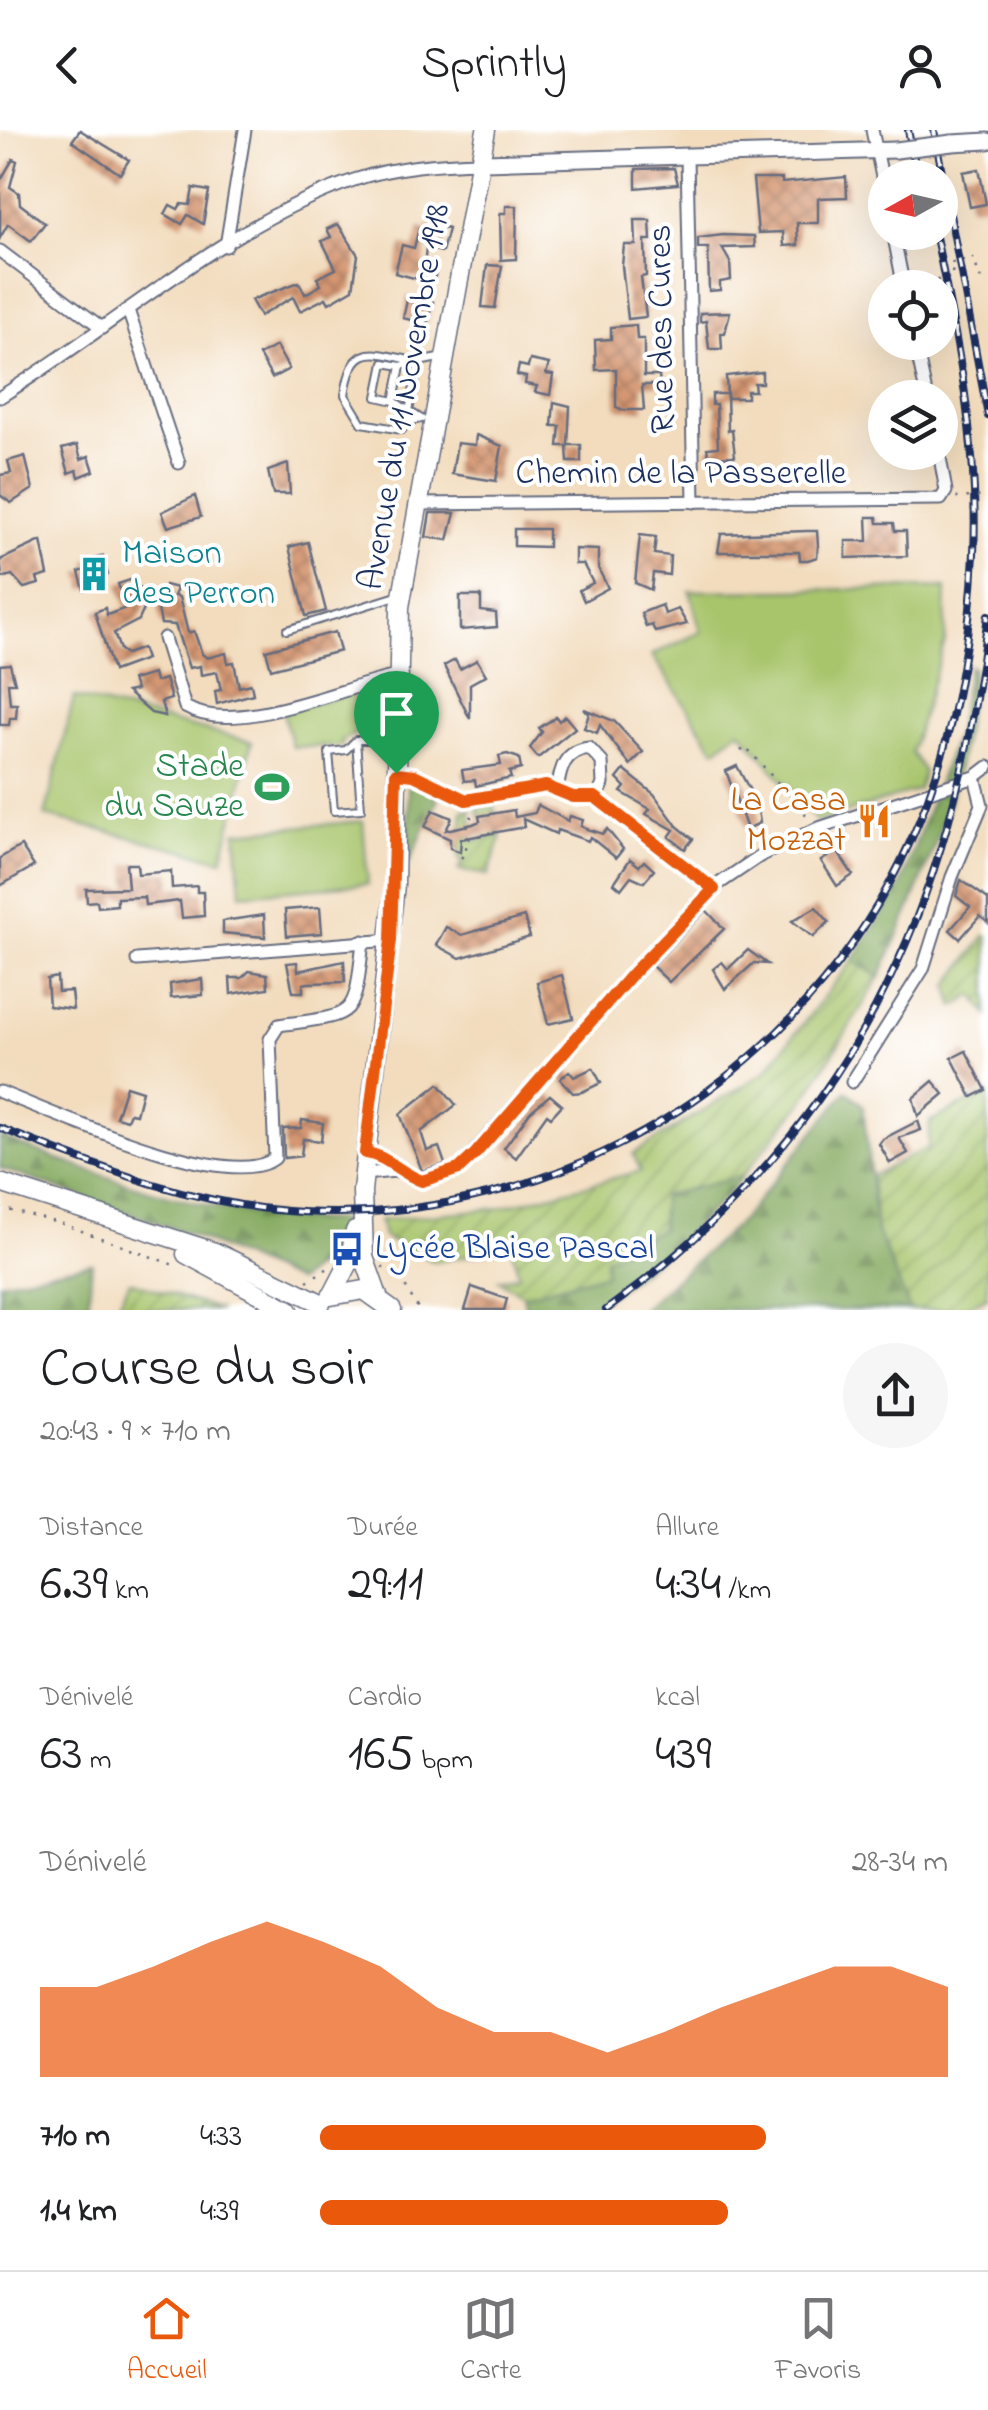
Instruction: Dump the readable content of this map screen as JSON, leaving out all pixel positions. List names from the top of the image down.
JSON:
{
  "streets": {
    "main road": ["Avenue du 11 Novembre 1918"],
    "street": ["Rue des Cures", "Chemin de la Passerelle"]
  },
  "crossings": [
    ["Rue des Cures", "Chemin de la Passerelle"],
    ["Avenue du 11 Novembre 1918", "Chemin de la Passerelle"]
  ],
  "places": {
    "building": ["Maison des Perron"],
    "sports": ["Stade du Sauze"],
    "restaurant": ["La Casa Mozzat"],
    "bus stop": ["Lycée Blaise Pascal"]
  },
  "north": "left",
  "page": {
    "header": "Sprintly",
    "heading": ["Course du soir", "20:43 · 9 × 710 m"],
    "stats": [
      ["Distance", "6.39 km"],
      ["Durée", "29:11"],
      ["Allure", "4:34 /km"],
      ["Dénivelé", "63 m"],
      ["Cardio", "165 bpm"],
      ["kcal", "439"]
    ],
    "chart": ["Dénivelé", "28–34 m"],
    "list": [
      {
        "name": "710 m",
        "note": "4:33"
      },
      {
        "name": "1.4 km",
        "note": "4:39"
      }
    ],
    "tabs": ["Accueil", "Carte", "Favoris"]
  }
}
